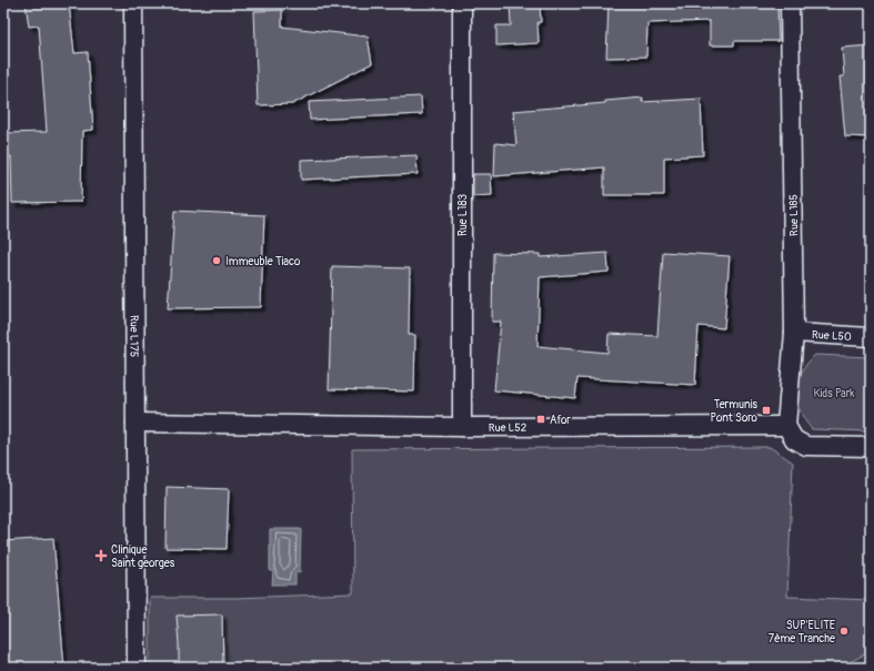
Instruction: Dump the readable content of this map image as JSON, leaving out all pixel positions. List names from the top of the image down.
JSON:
{
  "streets": {
    "street": [
      "Rue L183",
      "Rue L185",
      "Rue L175",
      "Rue L50",
      "Rue L52"
    ]
  },
  "crossings": [
    ["Rue L183", "Rue L52"],
    ["Rue L185", "Rue L50"],
    ["Rue L185", "Rue L52"],
    ["Rue L175", "Rue L52"]
  ],
  "parks": ["Kids Park"],
  "places": {
    "other": ["Immeuble Tiaco", "SUP'ELITE 7ème Tranche"],
    "transit": ["Termunis Pont Soro", "Afor"],
    "health": ["Clinique Saint georges"]
  }
}
